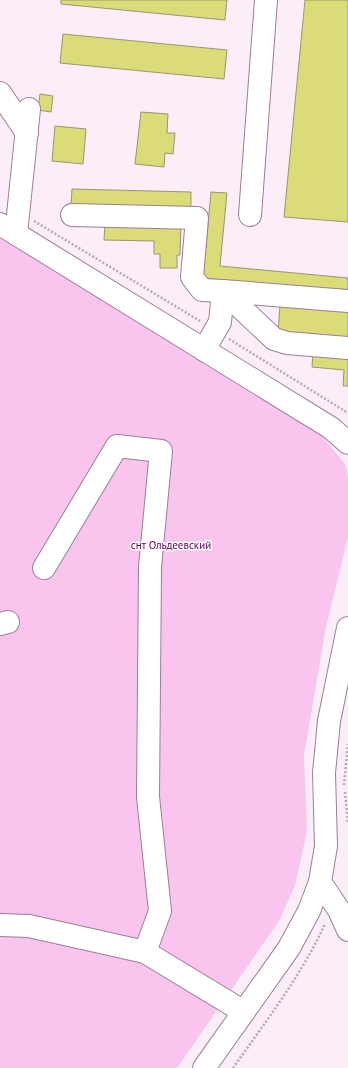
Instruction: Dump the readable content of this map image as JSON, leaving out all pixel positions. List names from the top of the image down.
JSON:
{
  "parks": ["снт Ольдеевский"]
}
